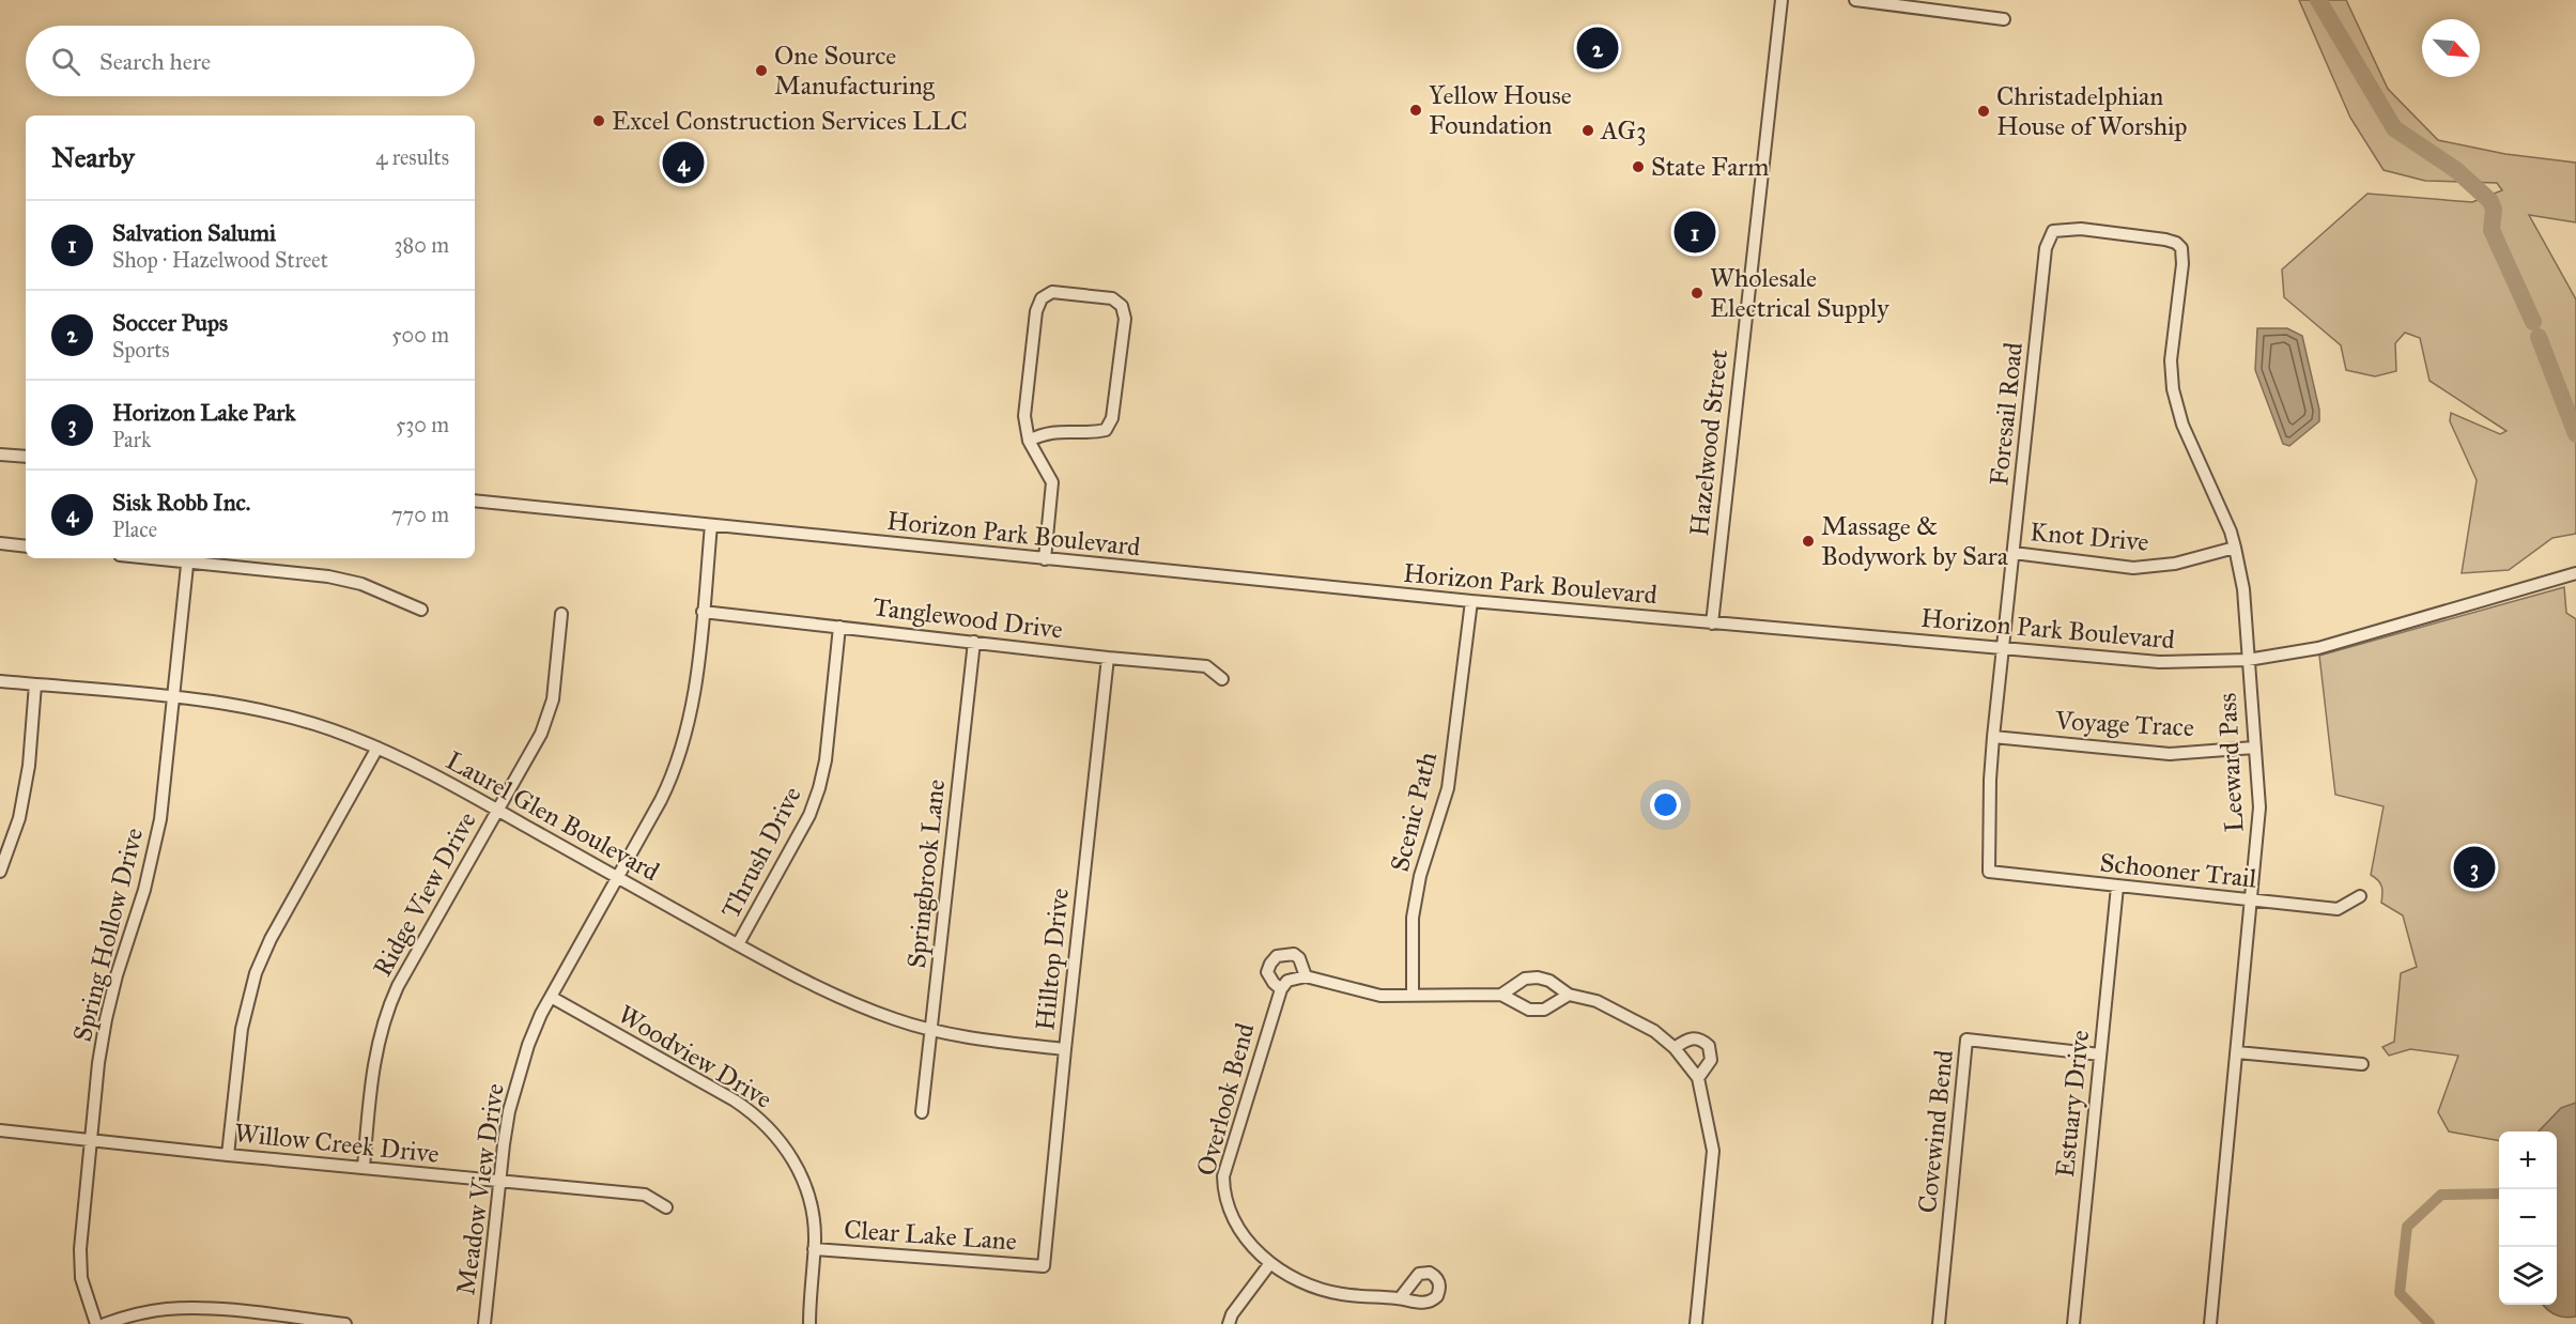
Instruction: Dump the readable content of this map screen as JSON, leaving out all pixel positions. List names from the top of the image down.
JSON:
{
  "streets": {
    "street": [
      "Foresail Road",
      "Hazelwood Street",
      "Horizon Park Boulevard",
      "Knot Drive",
      "Tanglewood Drive",
      "Voyage Trace",
      "Leeward Pass",
      "Scenic Path",
      "Laurel Glen Boulevard",
      "Thrush Drive",
      "Schooner Trail",
      "Springbrook Lane",
      "Ridge View Drive",
      "Spring Hollow Drive",
      "Hilltop Drive",
      "Woodview Drive",
      "Overlook Bend",
      "Estuary Drive",
      "Covewind Bend",
      "Willow Creek Drive",
      "Meadow View Drive",
      "Clear Lake Lane"
    ]
  },
  "crossings": [
    ["Foresail Road", "Horizon Park Boulevard"],
    ["Foresail Road", "Knot Drive"],
    ["Foresail Road", "Voyage Trace"],
    ["Foresail Road", "Leeward Pass"],
    ["Foresail Road", "Schooner Trail"],
    ["Hazelwood Street", "Horizon Park Boulevard"],
    ["Horizon Park Boulevard", "Leeward Pass"],
    ["Horizon Park Boulevard", "Scenic Path"],
    ["Horizon Park Boulevard", "Meadow View Drive"],
    ["Knot Drive", "Leeward Pass"],
    ["Tanglewood Drive", "Thrush Drive"],
    ["Tanglewood Drive", "Springbrook Lane"],
    ["Tanglewood Drive", "Hilltop Drive"],
    ["Tanglewood Drive", "Meadow View Drive"],
    ["Voyage Trace", "Leeward Pass"],
    ["Leeward Pass", "Schooner Trail"],
    ["Laurel Glen Boulevard", "Thrush Drive"],
    ["Laurel Glen Boulevard", "Springbrook Lane"],
    ["Laurel Glen Boulevard", "Ridge View Drive"],
    ["Laurel Glen Boulevard", "Spring Hollow Drive"],
    ["Laurel Glen Boulevard", "Hilltop Drive"],
    ["Laurel Glen Boulevard", "Meadow View Drive"],
    ["Schooner Trail", "Estuary Drive"],
    ["Ridge View Drive", "Willow Creek Drive"],
    ["Spring Hollow Drive", "Willow Creek Drive"],
    ["Hilltop Drive", "Clear Lake Lane"],
    ["Woodview Drive", "Meadow View Drive"],
    ["Woodview Drive", "Clear Lake Lane"],
    ["Estuary Drive", "Covewind Bend"],
    ["Willow Creek Drive", "Meadow View Drive"]
  ],
  "places": [
    "One Source Manufacturing",
    "Yellow House Foundation",
    "Christadelphian House of Worship",
    "Excel Construction Services LLC",
    "AG3",
    "State Farm",
    "Wholesale Electrical Supply",
    "Massage & Bodywork by Sara"
  ],
  "north": "bottom right",
  "page": {
    "pins": [
      "2",
      "4",
      "1",
      "3"
    ],
    "search": "Search here",
    "heading": ["Nearby", "4 results"],
    "list": [
      {
        "mark": "1",
        "name": "Salvation Salumi",
        "note": "Shop · Hazelwood Street",
        "value": "380 m"
      },
      {
        "mark": "2",
        "name": "Soccer Pups",
        "note": "Sports",
        "value": "500 m"
      },
      {
        "mark": "3",
        "name": "Horizon Lake Park",
        "note": "Park",
        "value": "530 m"
      },
      {
        "mark": "4",
        "name": "Sisk Robb Inc.",
        "note": "Place",
        "value": "770 m"
      }
    ],
    "map_buttons": ["+", "−"]
  }
}
